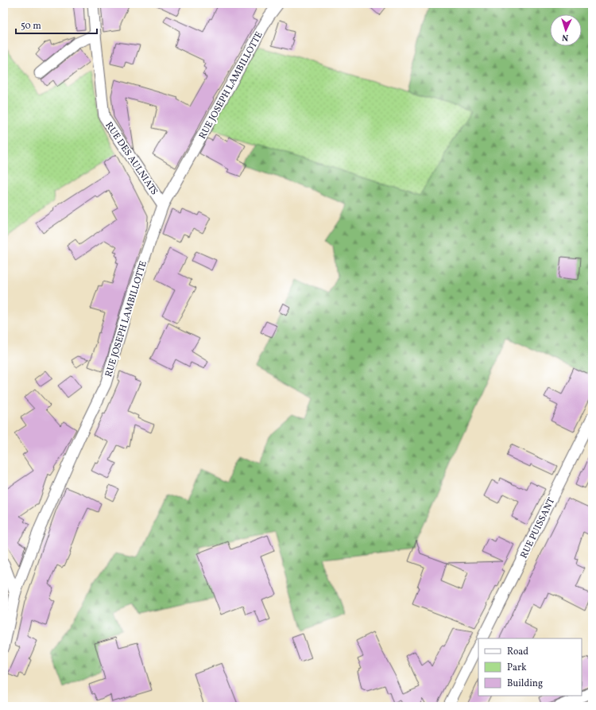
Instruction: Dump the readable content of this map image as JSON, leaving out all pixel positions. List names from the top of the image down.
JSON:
{
  "streets": {
    "street": ["RUE JOSEPH LAMBILLOTTE", "RUE DES AULNIATS", "RUE PUISSANT"]
  },
  "crossings": [
    ["RUE JOSEPH LAMBILLOTTE", "RUE DES AULNIATS"]
  ],
  "legend": ["Road", "Park", "Building"],
  "scale_bar": "50 m",
  "north": "bottom"
}
